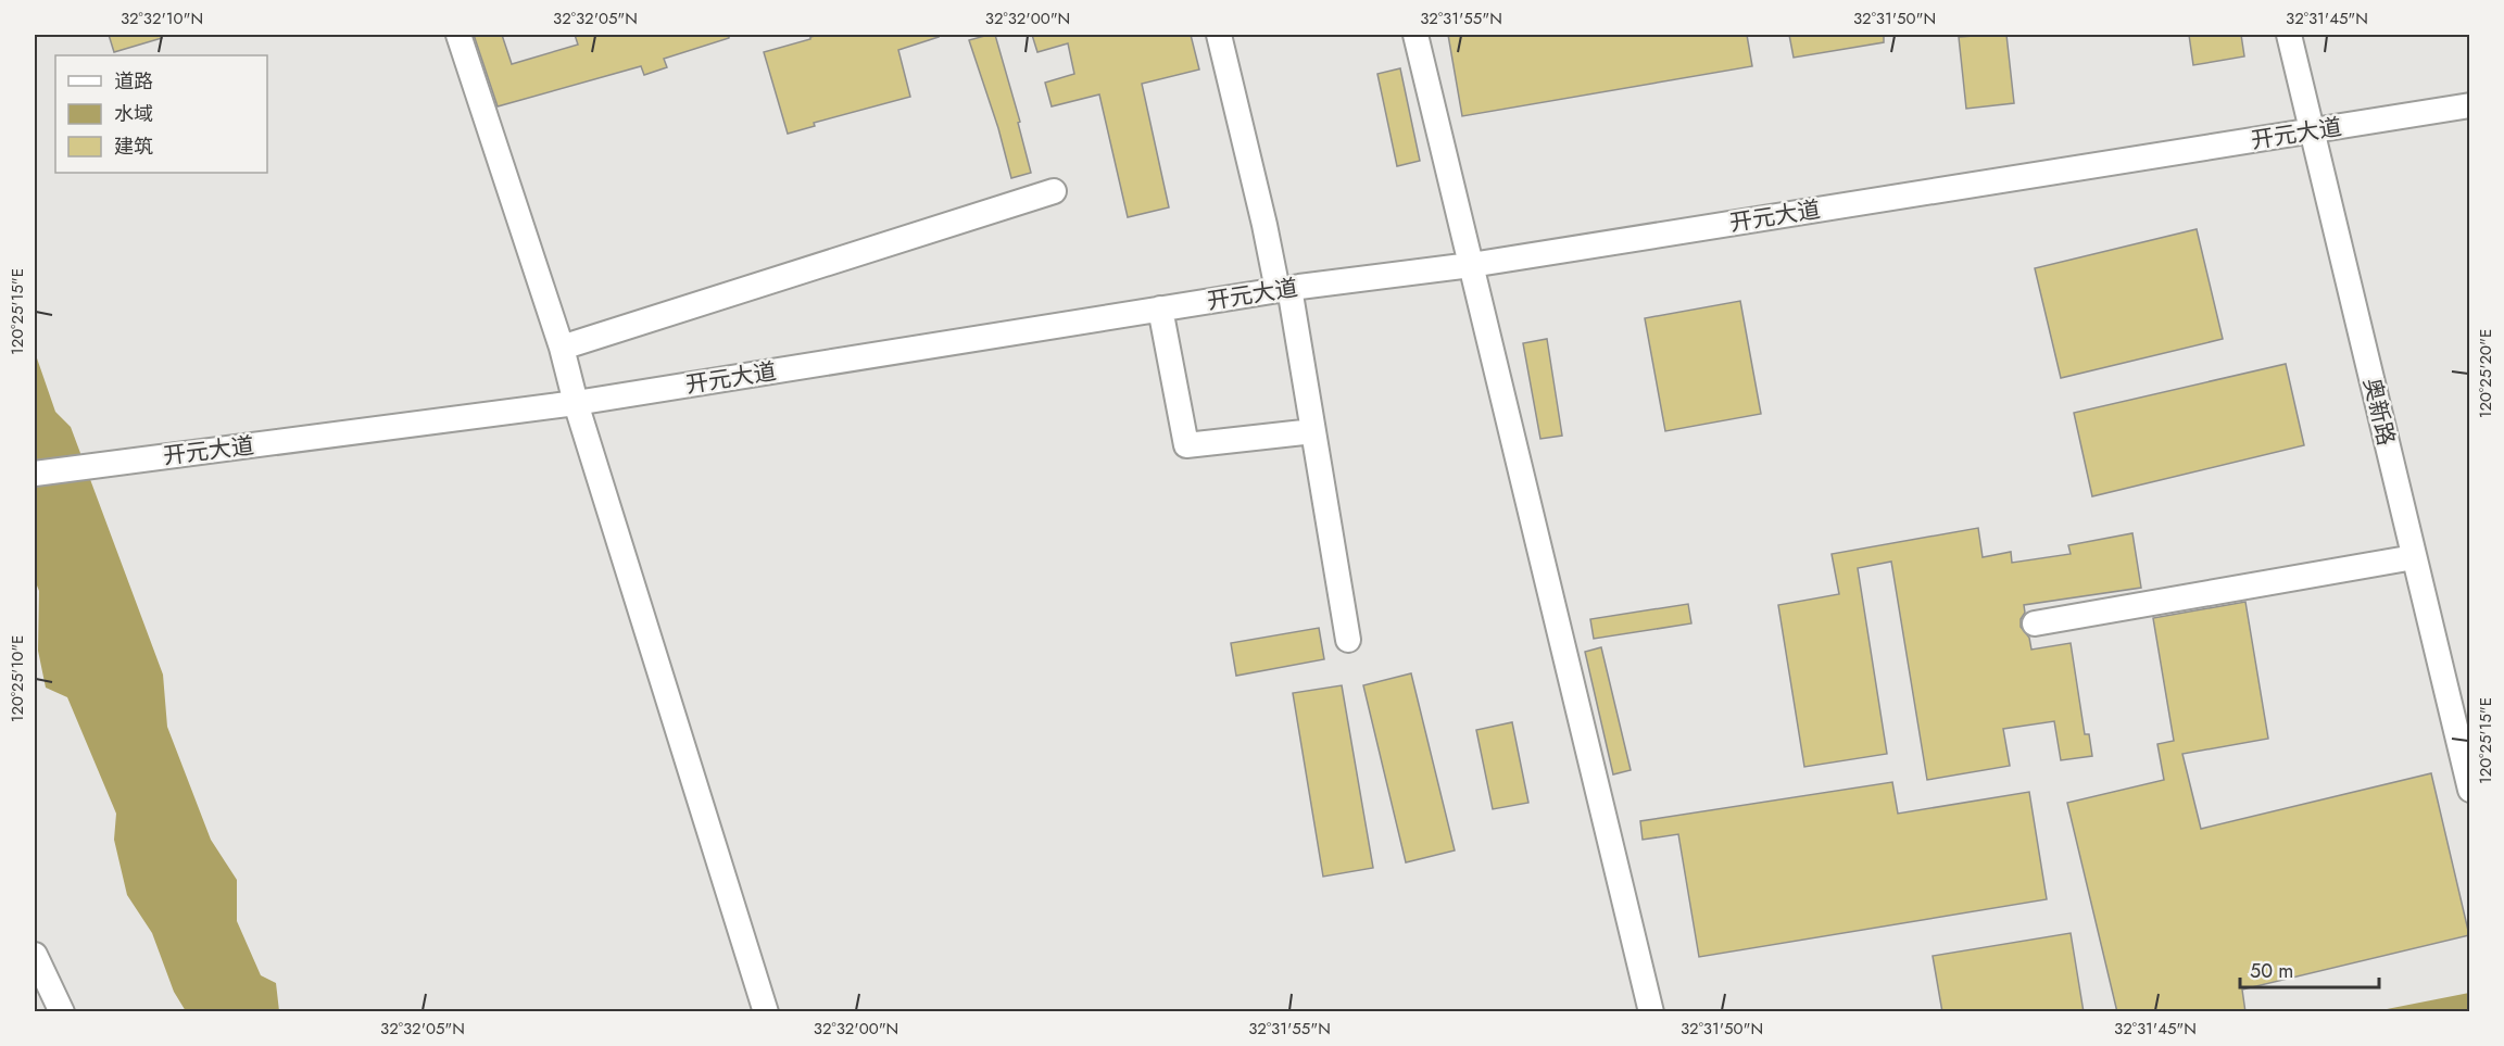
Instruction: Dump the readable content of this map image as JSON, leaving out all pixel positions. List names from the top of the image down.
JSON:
{
  "streets": {
    "street": ["开元大道", "奥新路"]
  },
  "legend": ["道路", "水域", "建筑"],
  "scale_bar": "50 m",
  "coordinates": [
    "32°32'10\"N",
    "32°32'05\"N",
    "32°32'00\"N",
    "32°31'55\"N",
    "32°31'50\"N",
    "32°31'45\"N",
    "120°25'15\"E",
    "120°25'20\"E",
    "120°25'10\"E"
  ]
}
